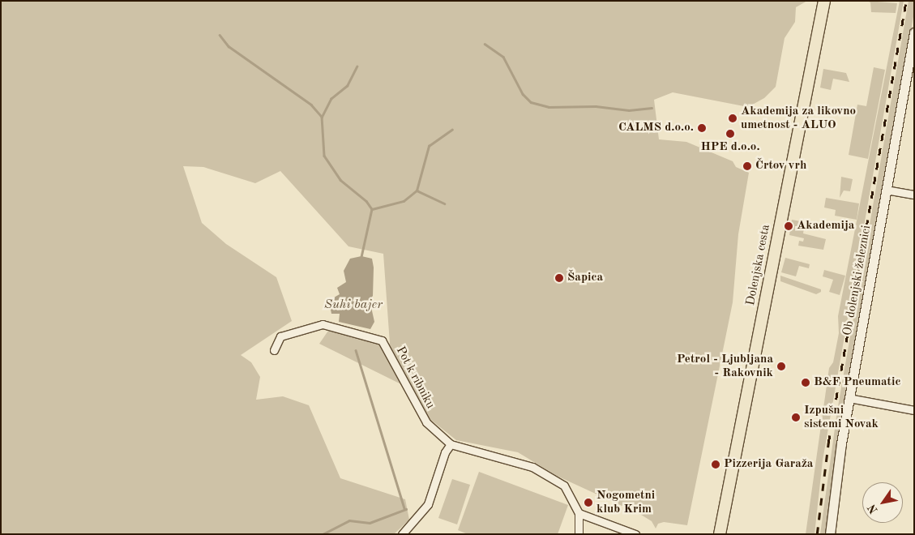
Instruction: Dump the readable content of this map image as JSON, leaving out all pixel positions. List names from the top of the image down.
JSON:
{
  "streets": {
    "main road": ["Dolenjska cesta"],
    "street": ["Ob dolenjski železnici", "Pot k ribniku"]
  },
  "water": ["Suhi bajer"],
  "places": [
    "Akademija za likovno umetnost - ALUO",
    "CALMS d.o.o.",
    "HPE d.o.o.",
    "Črtov vrh",
    "Akademija",
    "Šapica",
    "Petrol - Ljubljana - Rakovnik",
    "B&F Pneumatic",
    "Izpušni sistemi Novak",
    "Pizzerija Garaža",
    "Nogometni klub Krim"
  ],
  "north": "bottom left"
}
